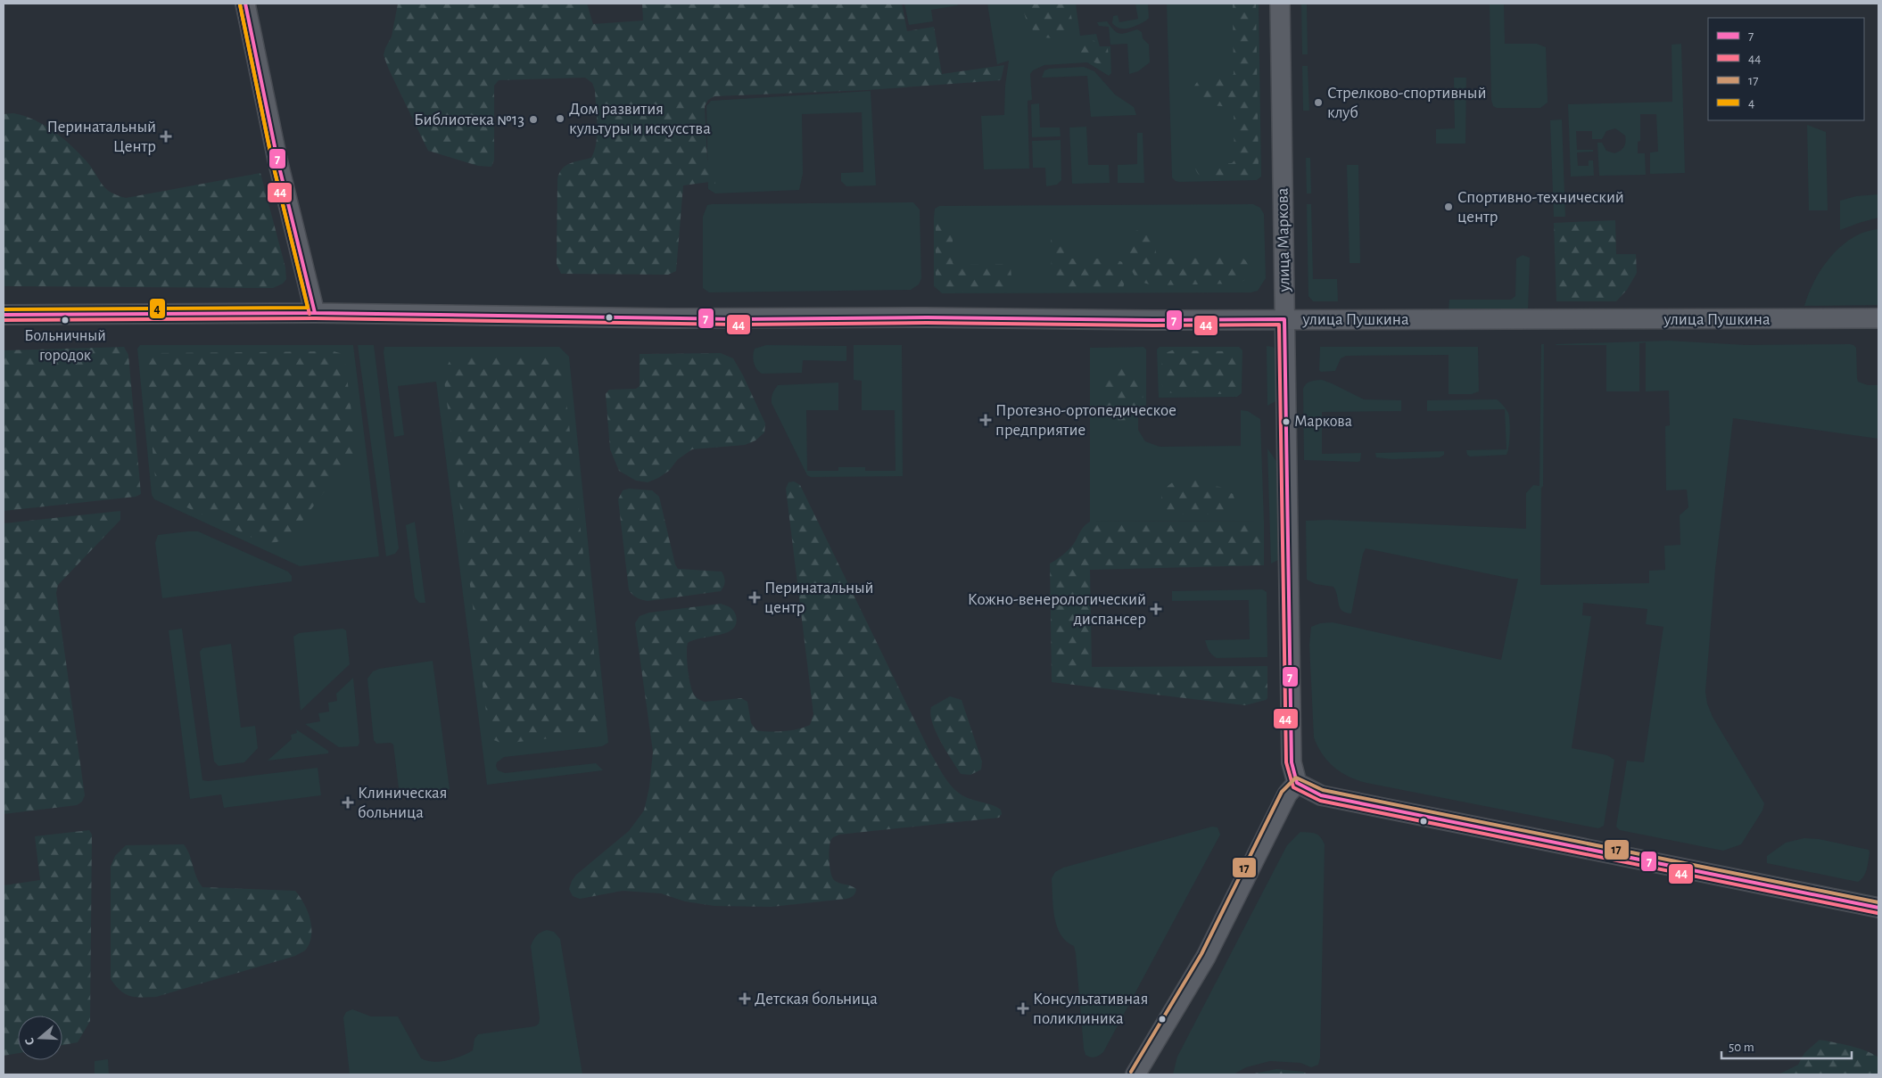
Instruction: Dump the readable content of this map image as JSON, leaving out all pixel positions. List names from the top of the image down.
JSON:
{
  "streets": {
    "street": ["улица Маркова", "улица Пушкина"]
  },
  "crossings": [
    ["улица Маркова", "улица Пушкина"]
  ],
  "places": {
    "other": [
      "Стрелково-спортивный клуб",
      "Дом развития культуры и искусства",
      "Библиотека №13",
      "Спортивно-технический центр",
      "Больничный городок",
      "Маркова"
    ],
    "health": [
      "Перинатальный Центр",
      "Протезно-ортопедическое предприятие",
      "Перинатальный центр",
      "Кожно-венерологический диспансер",
      "Клиническая больница",
      "Детская больница",
      "Консультативная поликлиника"
    ]
  },
  "lines": [
    "transit line 7",
    "transit line 44",
    "transit line 4",
    "transit line 17"
  ],
  "legend": [
    "7",
    "44",
    "17",
    "4"
  ],
  "scale_bar": "50 m",
  "north": "left"
}
